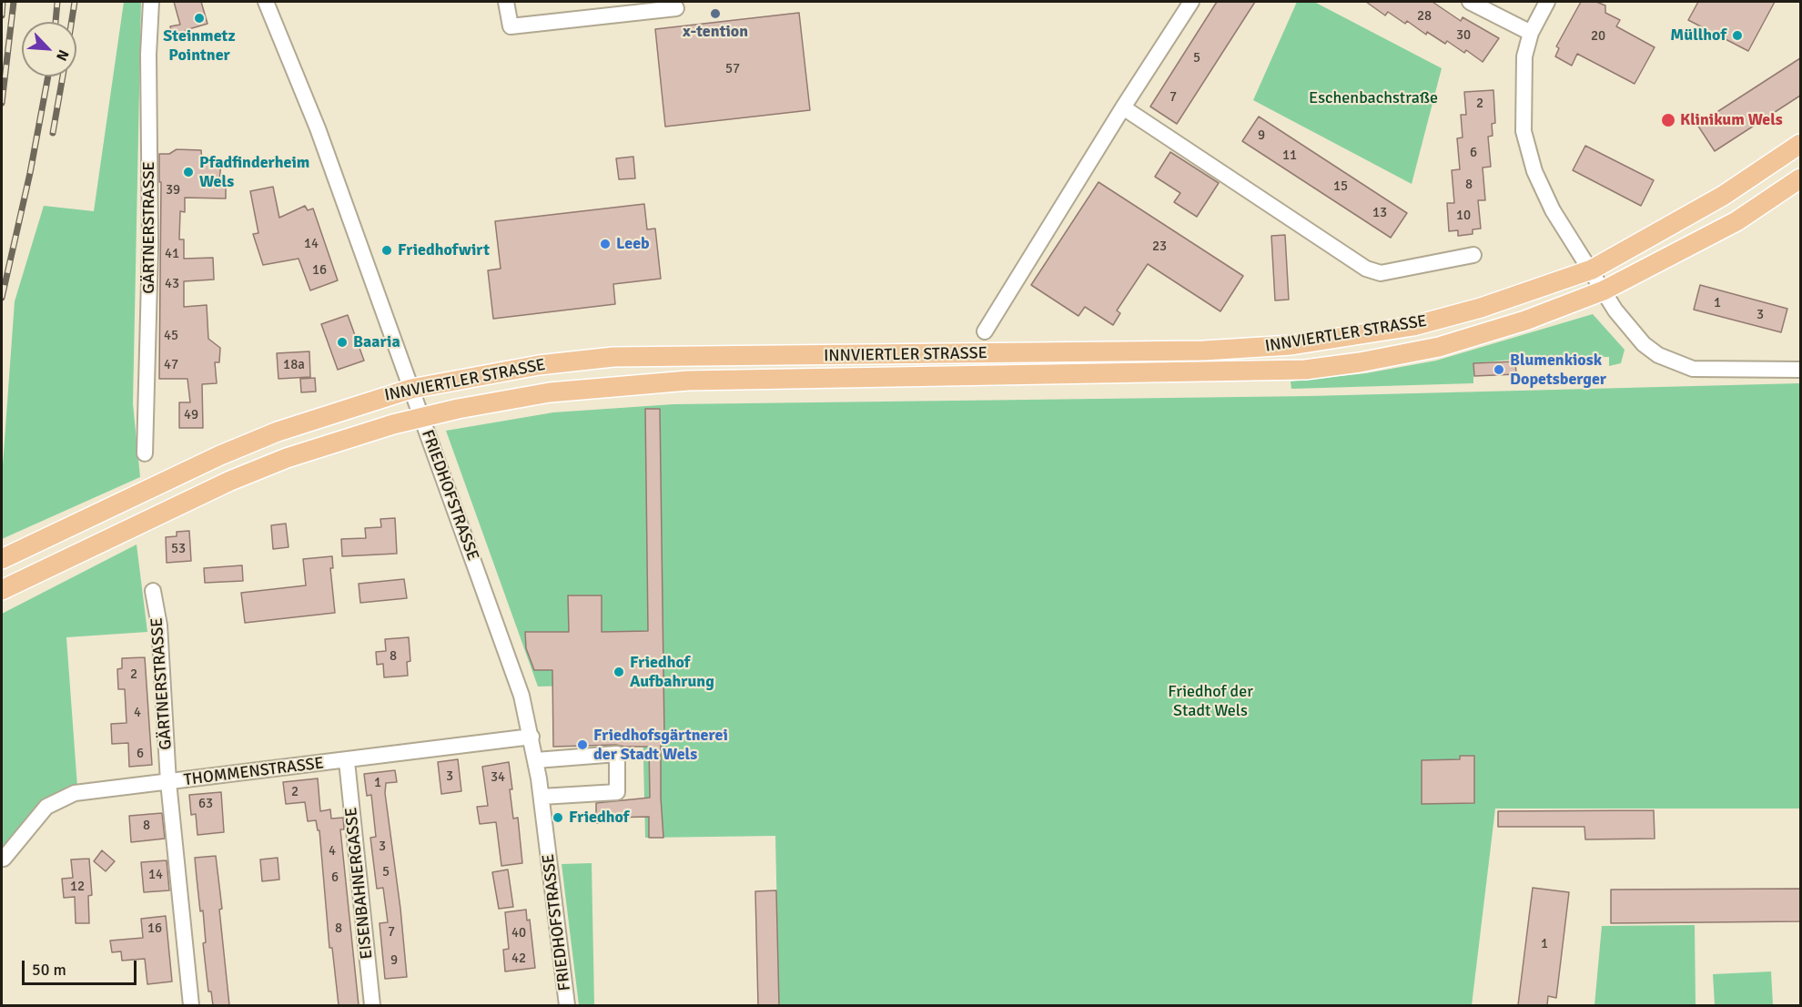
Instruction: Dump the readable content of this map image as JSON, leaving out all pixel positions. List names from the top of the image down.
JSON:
{
  "streets": {
    "main road": ["INNVIERTLER STRASSE"],
    "street": [
      "GÄRTNERSTRASSE",
      "FRIEDHOFSTRASSE",
      "THOMMENSTRASSE",
      "EISENBAHNERGASSE"
    ]
  },
  "crossings": [
    ["GÄRTNERSTRASSE", "THOMMENSTRASSE"],
    ["INNVIERTLER STRASSE", "FRIEDHOFSTRASSE"],
    ["FRIEDHOFSTRASSE", "THOMMENSTRASSE"],
    ["THOMMENSTRASSE", "EISENBAHNERGASSE"]
  ],
  "parks": ["Eschenbachstraße", "Friedhof der Stadt Wels"],
  "places": [
    "x-tention",
    "Steinmetz Pointner",
    "Müllhof",
    "Klinikum Wels",
    "Pfadfinderheim Wels",
    "Leeb",
    "Friedhofwirt",
    "Baaria",
    "Blumenkiosk Dopetsberger",
    "Friedhof Aufbahrung",
    "Friedhofsgärtnerei der Stadt Wels",
    "Friedhof"
  ],
  "house_numbers": [
    "28",
    "30",
    "20",
    "5",
    "57",
    "7",
    "2",
    "9",
    "6",
    "11",
    "8",
    "15",
    "39",
    "13",
    "10",
    "14",
    "23",
    "41",
    "16",
    "43",
    "1",
    "3",
    "45",
    "47",
    "18a",
    "49",
    "53",
    "8",
    "2",
    "4",
    "6",
    "3",
    "34",
    "1",
    "2",
    "63",
    "8",
    "3",
    "4",
    "5",
    "14",
    "6",
    "12",
    "16",
    "8",
    "7",
    "40",
    "1",
    "42",
    "9"
  ],
  "scale_bar": "50 m",
  "north": "bottom right"
}
